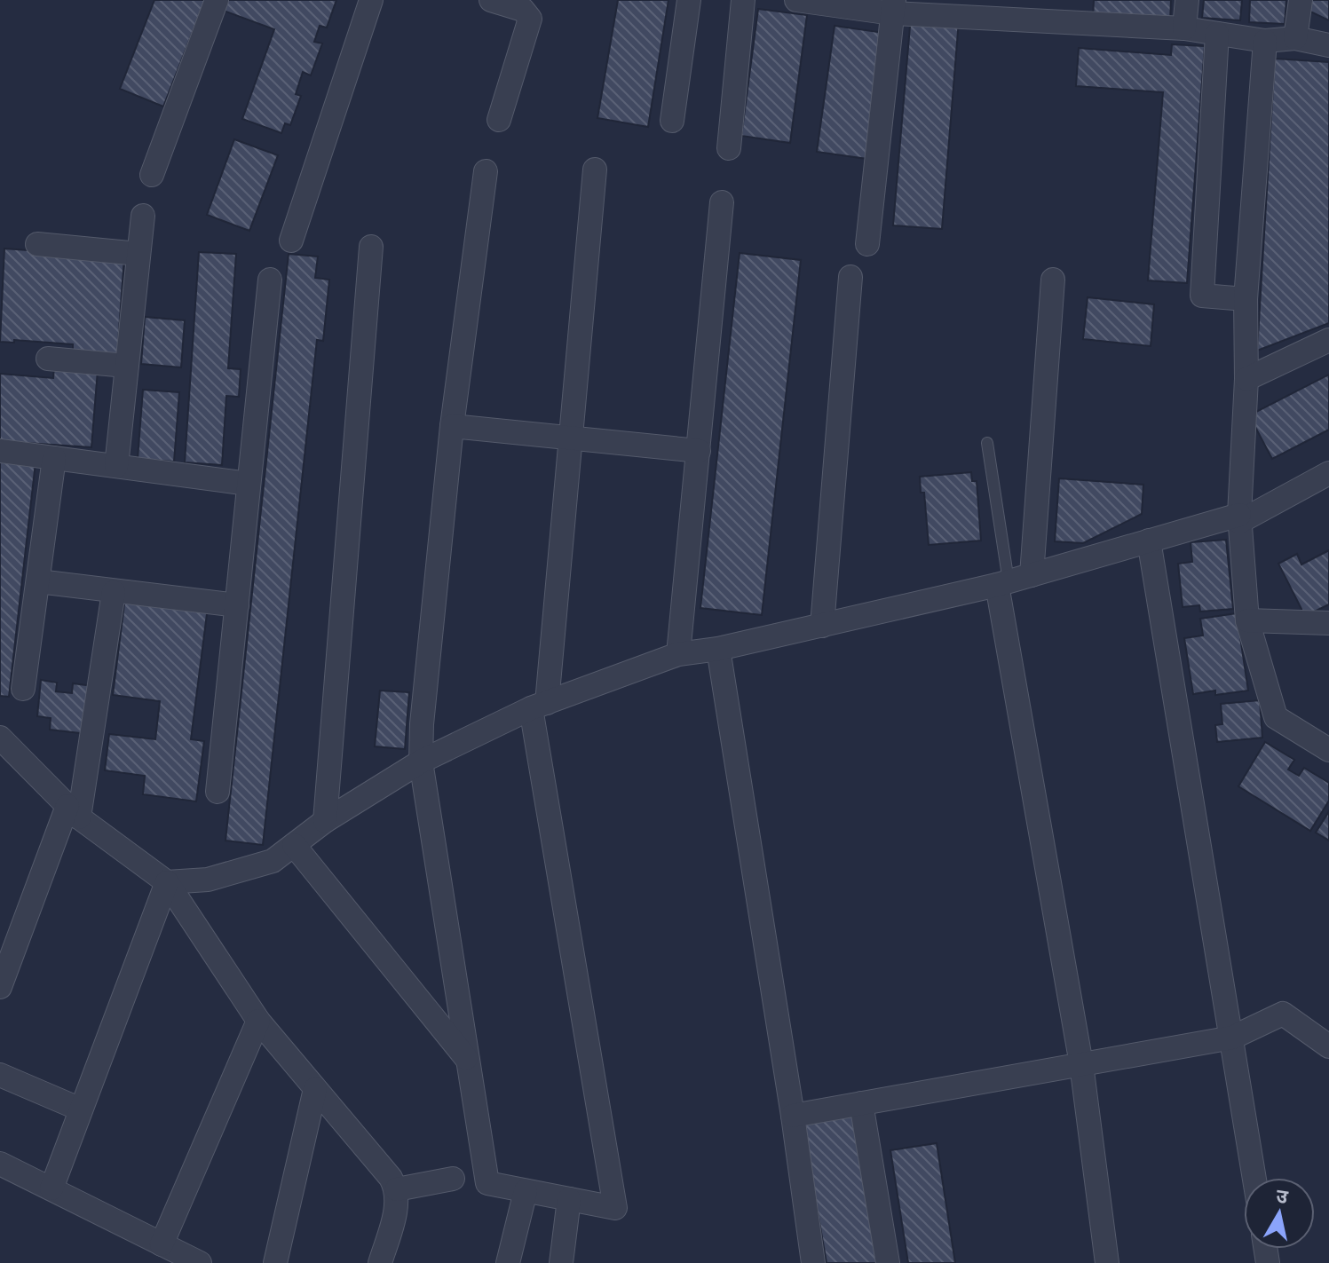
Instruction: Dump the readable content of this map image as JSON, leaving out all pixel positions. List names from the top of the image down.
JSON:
{
  "north": "top"
}
